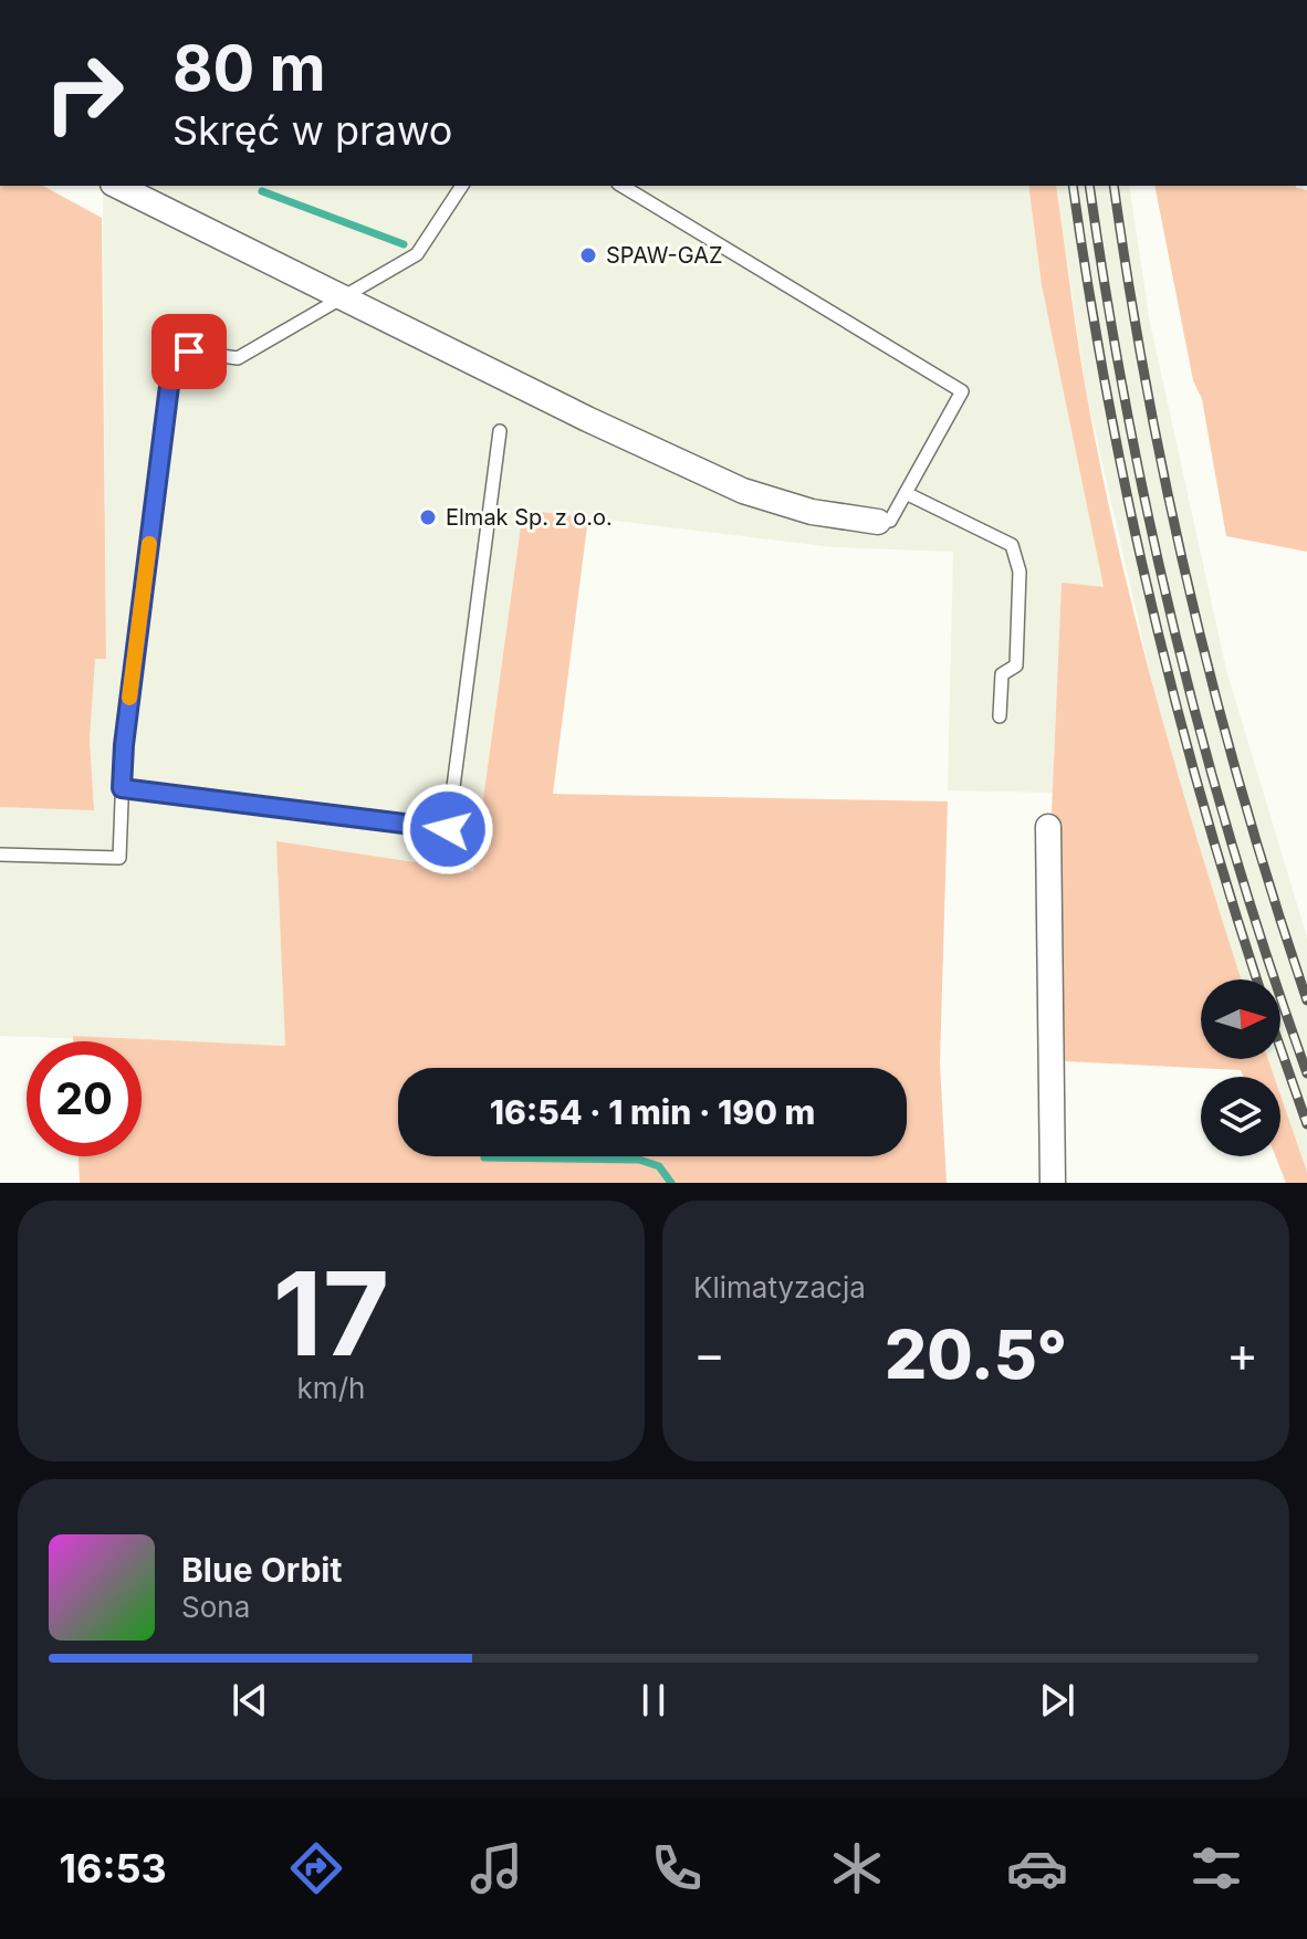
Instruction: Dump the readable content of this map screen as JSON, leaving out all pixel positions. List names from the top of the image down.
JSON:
{
  "places": ["SPAW-GAZ", "Elmak Sp. z o.o."],
  "north": "right",
  "page": {
    "turn": ["80 m", "Skręć w prawo"],
    "limit": "20",
    "trip": "16:54 · 1 min · 190 m",
    "tile": [
      ["17", "km/h"],
      "Klimatyzacja"
    ],
    "heat": ["−", "20.5°", "+"],
    "song": ["Blue Orbit", "Sona"],
    "tabs": "16:53"
  }
}
